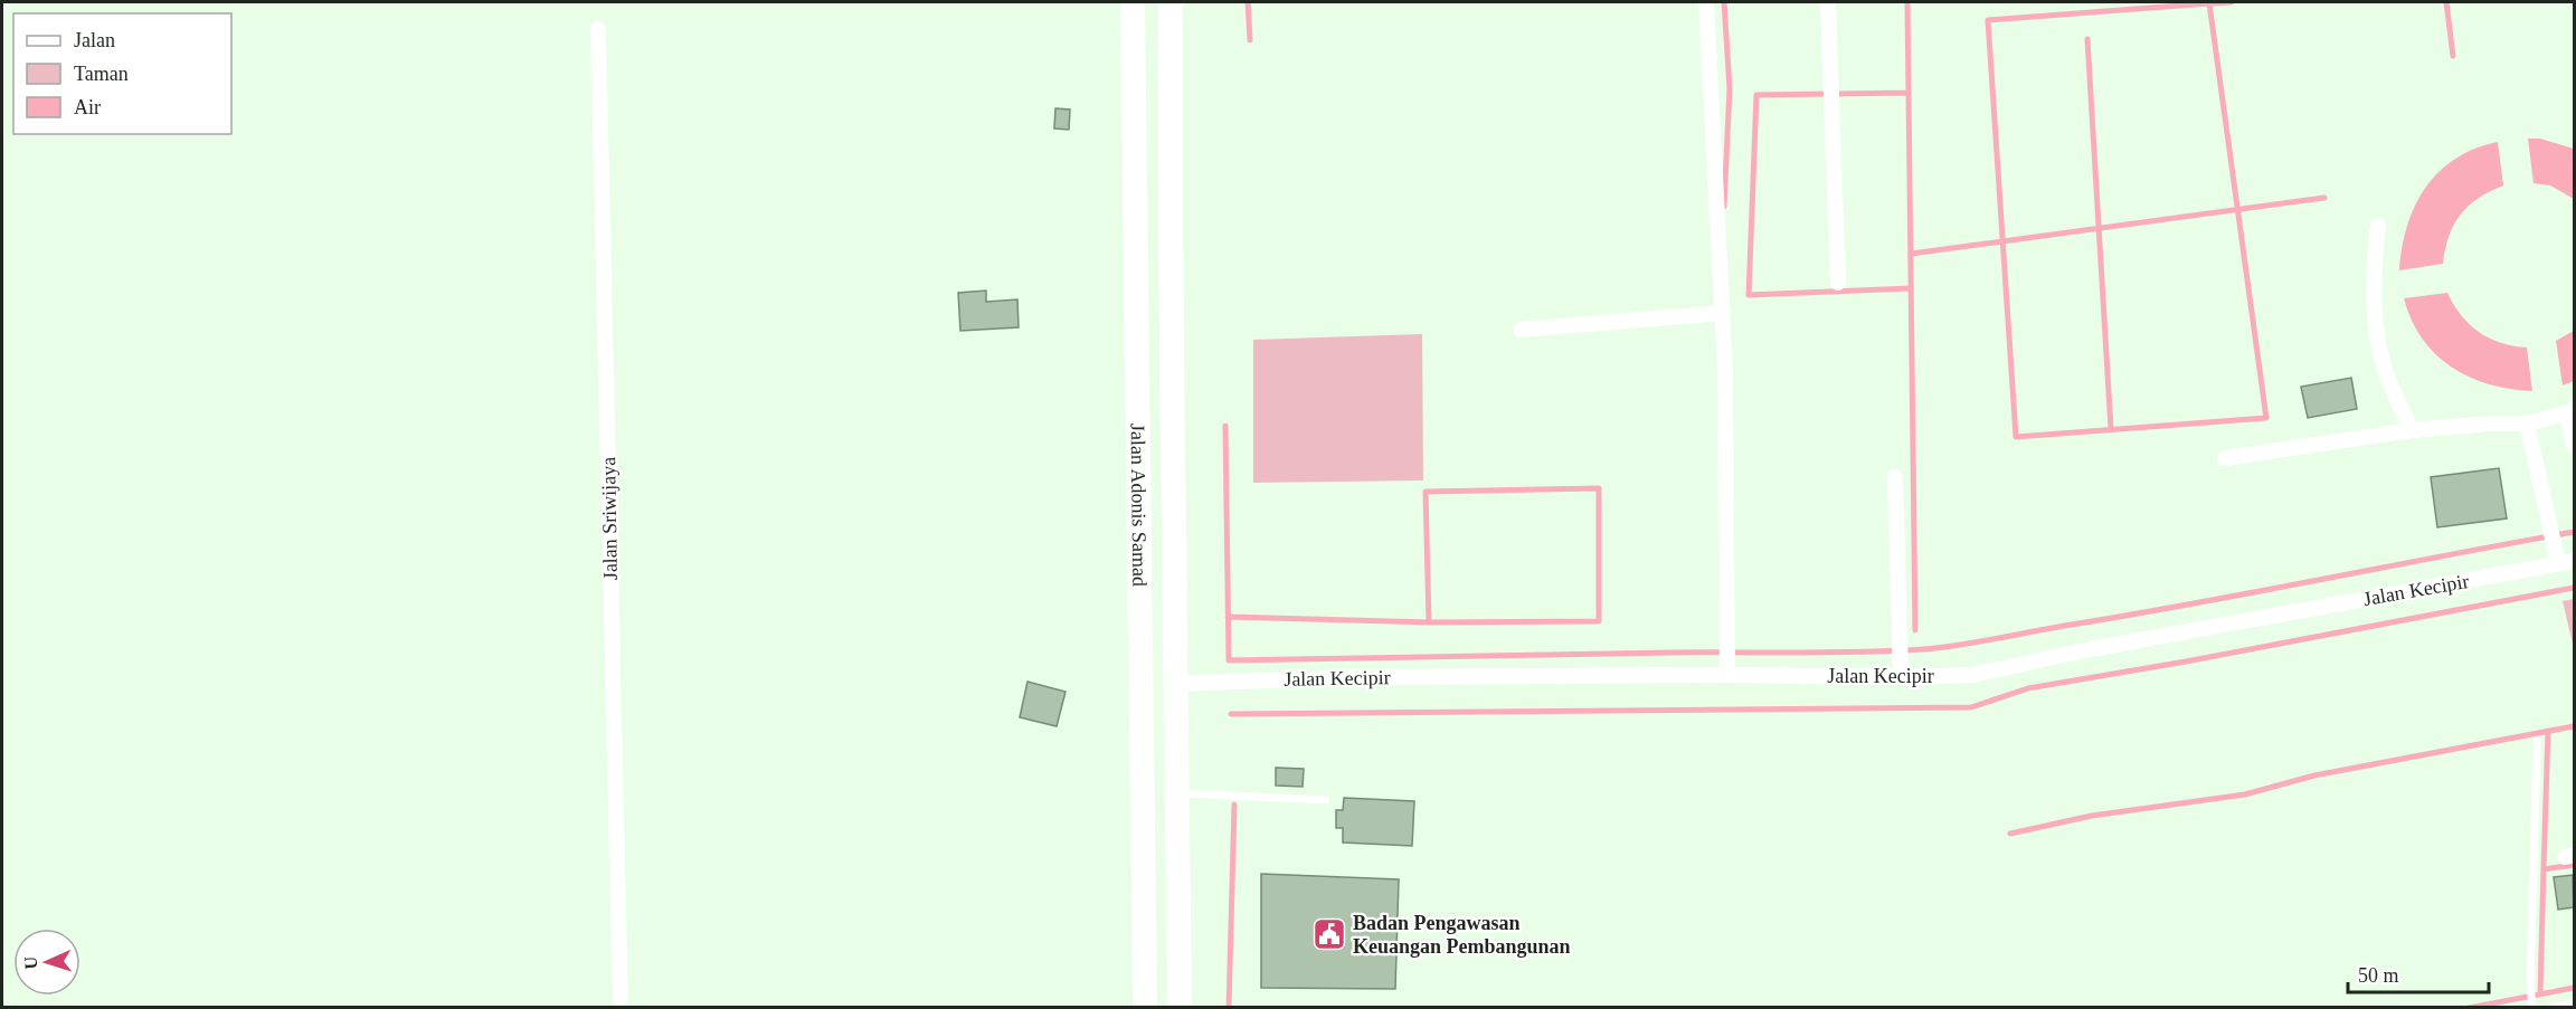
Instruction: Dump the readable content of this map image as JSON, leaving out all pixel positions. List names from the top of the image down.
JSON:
{
  "streets": {
    "highway": ["Jalan Adonis Samad"],
    "street": ["Jalan Sriwijaya", "Jalan Kecipir"]
  },
  "places": {
    "public building": ["Badan Pengawasan Keuangan Pembangunan"]
  },
  "legend": ["Jalan", "Taman", "Air"],
  "scale_bar": "50 m",
  "north": "left"
}
